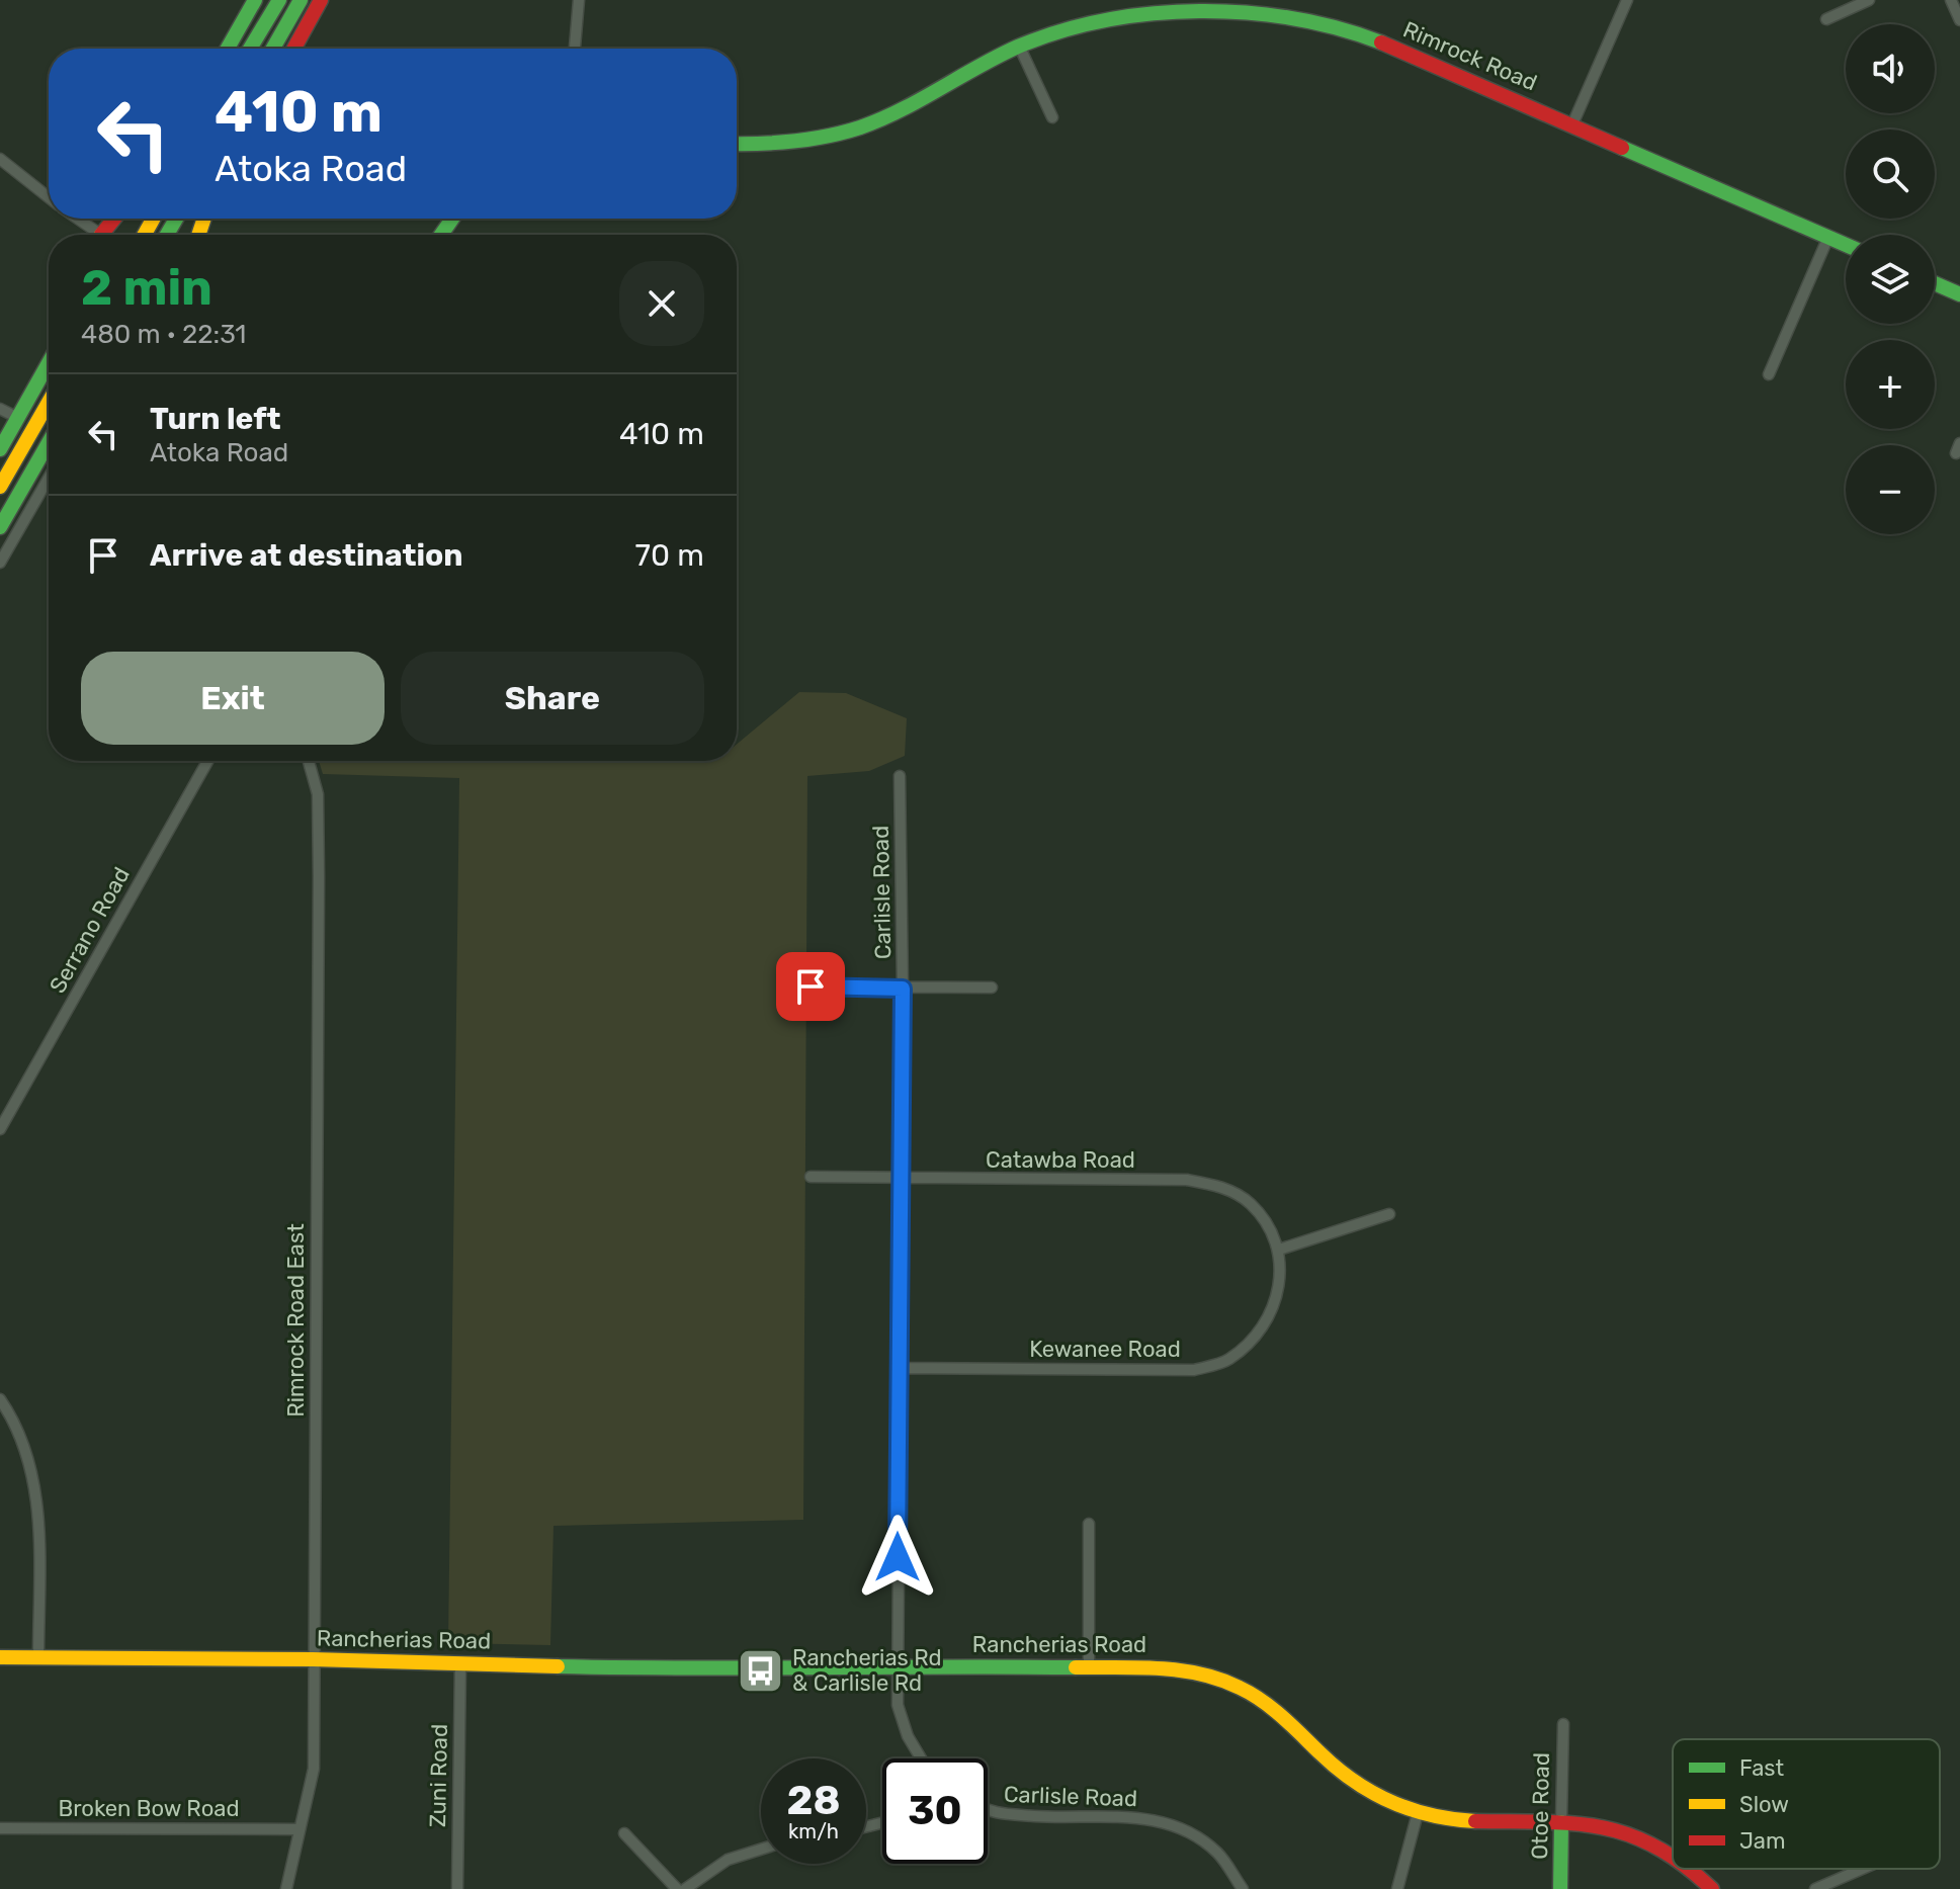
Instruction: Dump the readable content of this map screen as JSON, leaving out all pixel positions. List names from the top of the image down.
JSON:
{
  "streets": {
    "street": [
      "Rimrock Road",
      "Carlisle Road",
      "Serrano Road",
      "Catawba Road",
      "Rimrock Road East",
      "Kewanee Road",
      "Rancherias Road",
      "Zuni Road",
      "Otoe Road",
      "Broken Bow Road"
    ]
  },
  "crossings": [
    ["Carlisle Road", "Catawba Road"],
    ["Carlisle Road", "Kewanee Road"],
    ["Carlisle Road", "Rancherias Road"],
    ["Catawba Road", "Kewanee Road"],
    ["Rimrock Road East", "Rancherias Road"],
    ["Rimrock Road East", "Broken Bow Road"],
    ["Rancherias Road", "Zuni Road"],
    ["Rancherias Road", "Otoe Road"]
  ],
  "places": {
    "bus stop": ["Rancherias Rd & Carlisle Rd"]
  },
  "legend": ["Fast", "Slow", "Jam"],
  "page": {
    "map_buttons": ["+", "−"],
    "turn": ["410 m", "Atoka Road"],
    "heading": ["2 min", "480 m · 22:31"],
    "list": [
      {
        "name": "Turn left",
        "note": "Atoka Road",
        "value": "410 m"
      },
      {
        "name": "Arrive at destination",
        "value": "70 m"
      }
    ],
    "buttons": ["Exit", "Share"],
    "speed": "28 km/h",
    "limit": "30"
  }
}
